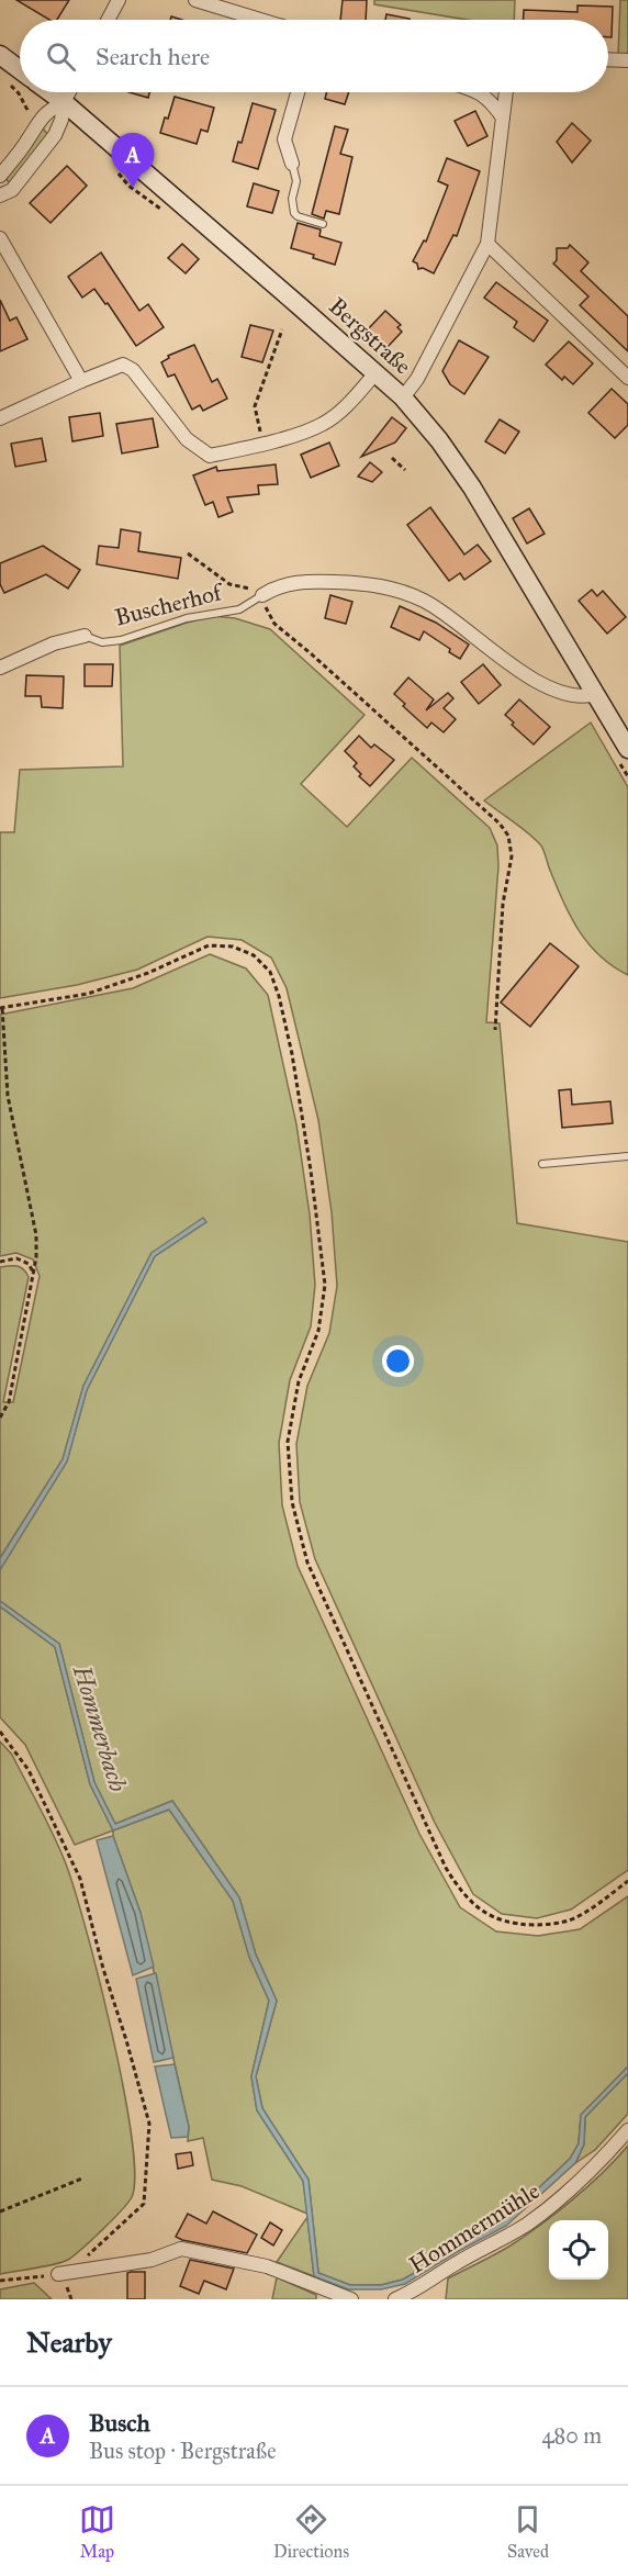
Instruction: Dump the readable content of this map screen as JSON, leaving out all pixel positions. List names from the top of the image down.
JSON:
{
  "streets": {
    "main road": ["Bergstraße"],
    "street": ["Buscherhof", "Hommermühle"]
  },
  "water": ["Hommerbach"],
  "page": {
    "search": "Search here",
    "pins": "A",
    "heading": "Nearby",
    "list": [
      {
        "mark": "A",
        "name": "Busch",
        "note": "Bus stop · Bergstraße",
        "value": "480 m"
      }
    ],
    "nav": ["Map", "Directions", "Saved"]
  }
}
